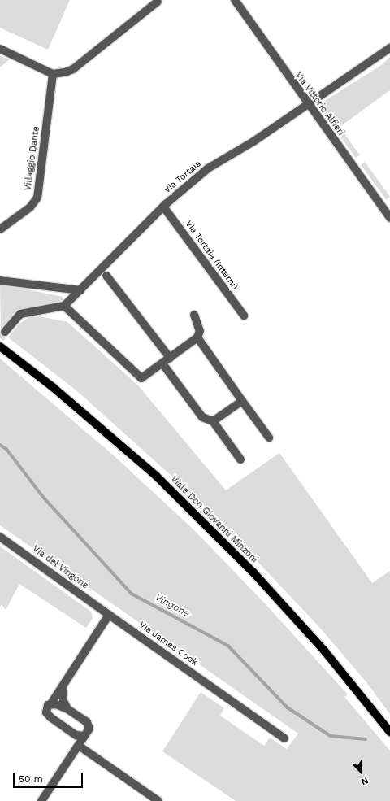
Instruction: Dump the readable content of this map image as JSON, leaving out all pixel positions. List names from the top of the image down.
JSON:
{
  "streets": {
    "main road": ["Viale Don Giovanni Minzoni"],
    "street": [
      "Via Vittorio Alfieri",
      "Villaggio Dante",
      "Via Tortaia",
      "Via Tortaia (Interni)",
      "Via del Vingone",
      "Via James Cook"
    ]
  },
  "crossings": [
    ["Via Vittorio Alfieri", "Via Tortaia"],
    ["Via Tortaia", "Via Tortaia (Interni)"],
    ["Via del Vingone", "Via James Cook"]
  ],
  "water": ["Vingone"],
  "scale_bar": "50 m",
  "north": "bottom"
}
